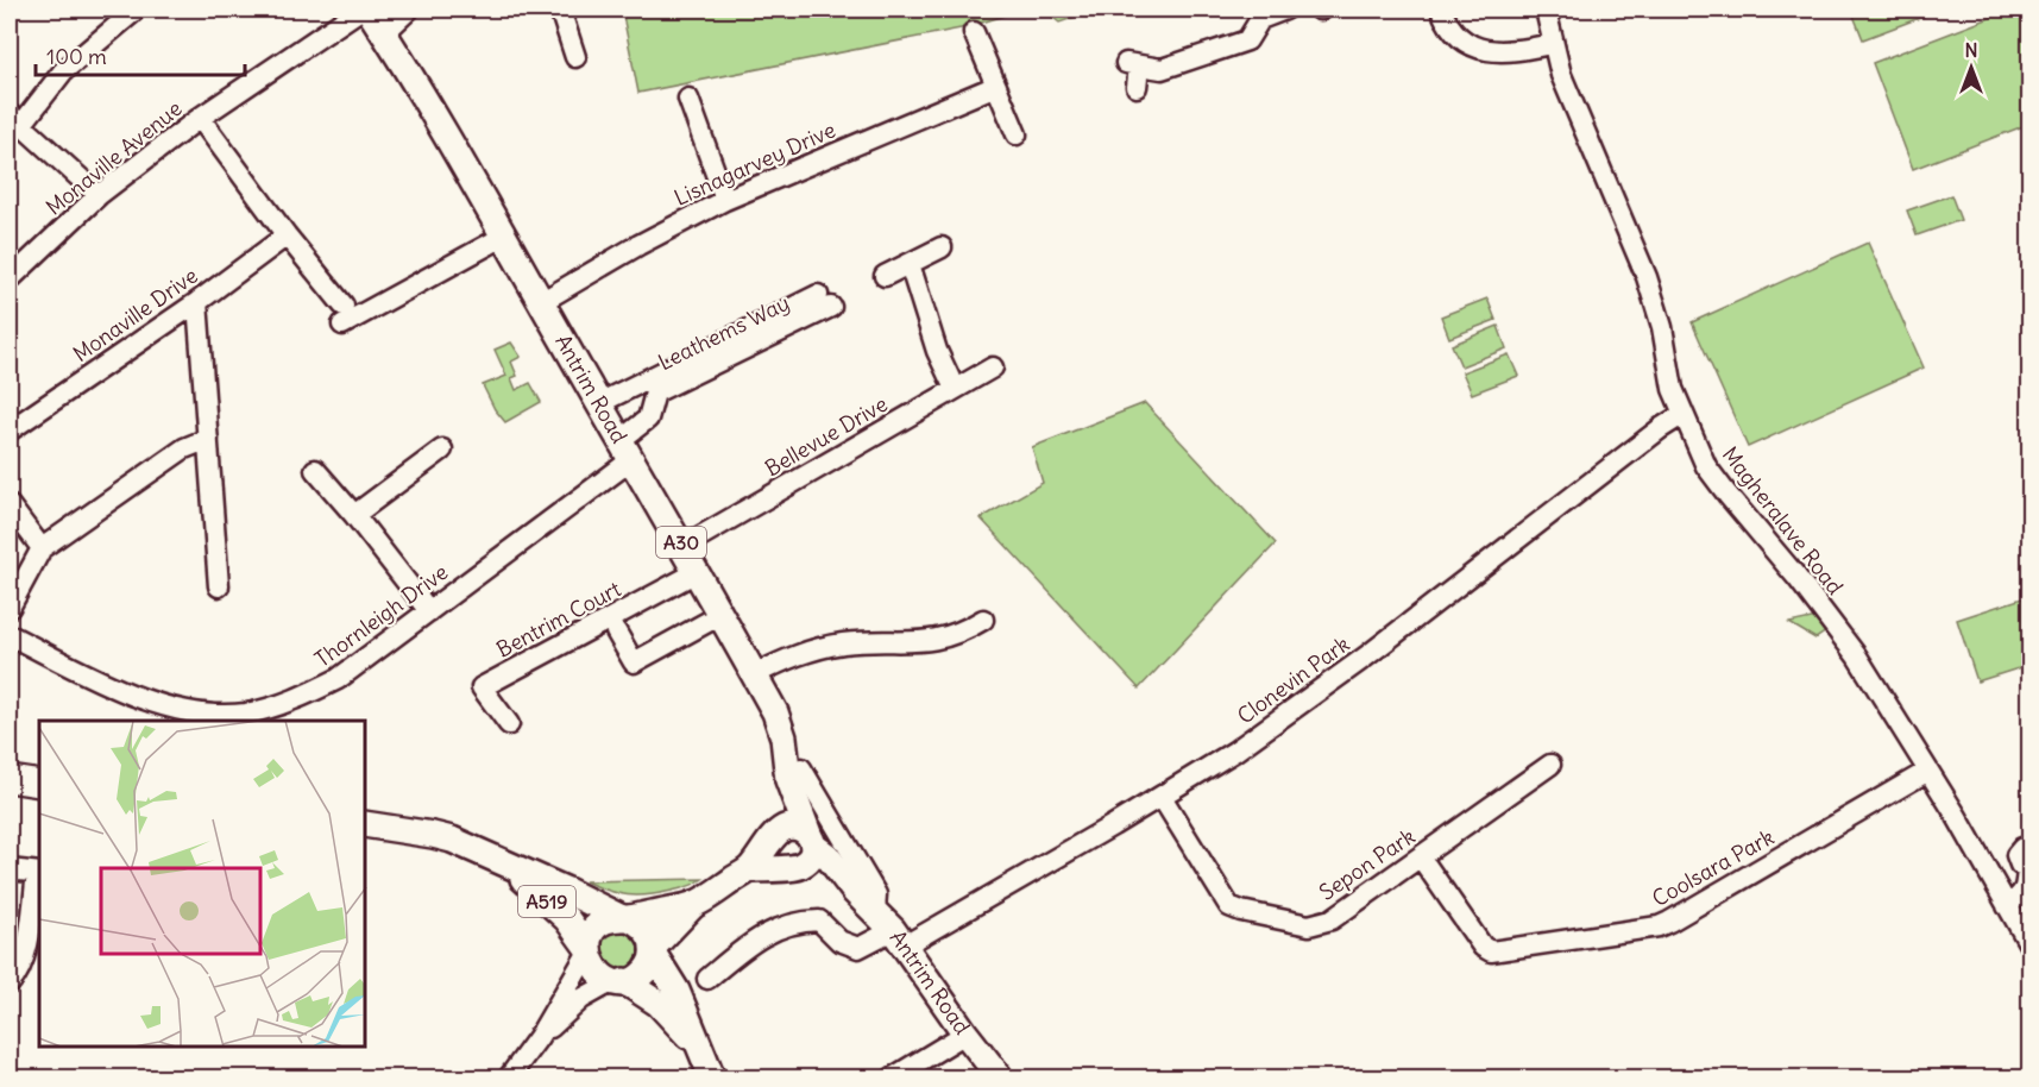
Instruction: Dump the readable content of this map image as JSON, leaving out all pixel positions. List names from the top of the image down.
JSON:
{
  "streets": {
    "main road": ["Antrim Road", "A30", "A519"],
    "street": [
      "Monaville Avenue",
      "Lisnagarvey Drive",
      "Monaville Drive",
      "Leathems Way",
      "Bellevue Drive",
      "Magheralave Road",
      "Thornleigh Drive",
      "Bentrim Court",
      "Clonevin Park",
      "Sepon Park",
      "Coolsara Park"
    ]
  },
  "crossings": [
    ["Lisnagarvey Drive", "Antrim Road"],
    ["Leathems Way", "Antrim Road"],
    ["Leathems Way", "Thornleigh Drive"],
    ["Antrim Road", "Bellevue Drive"],
    ["Antrim Road", "A30"],
    ["Antrim Road", "Thornleigh Drive"],
    ["Antrim Road", "Bentrim Court"],
    ["Antrim Road", "Clonevin Park"],
    ["Magheralave Road", "Clonevin Park"],
    ["Magheralave Road", "Coolsara Park"],
    ["A30", "A519"],
    ["Clonevin Park", "Sepon Park"],
    ["Sepon Park", "Coolsara Park"]
  ],
  "scale_bar": "100 m",
  "north": "top"
}
